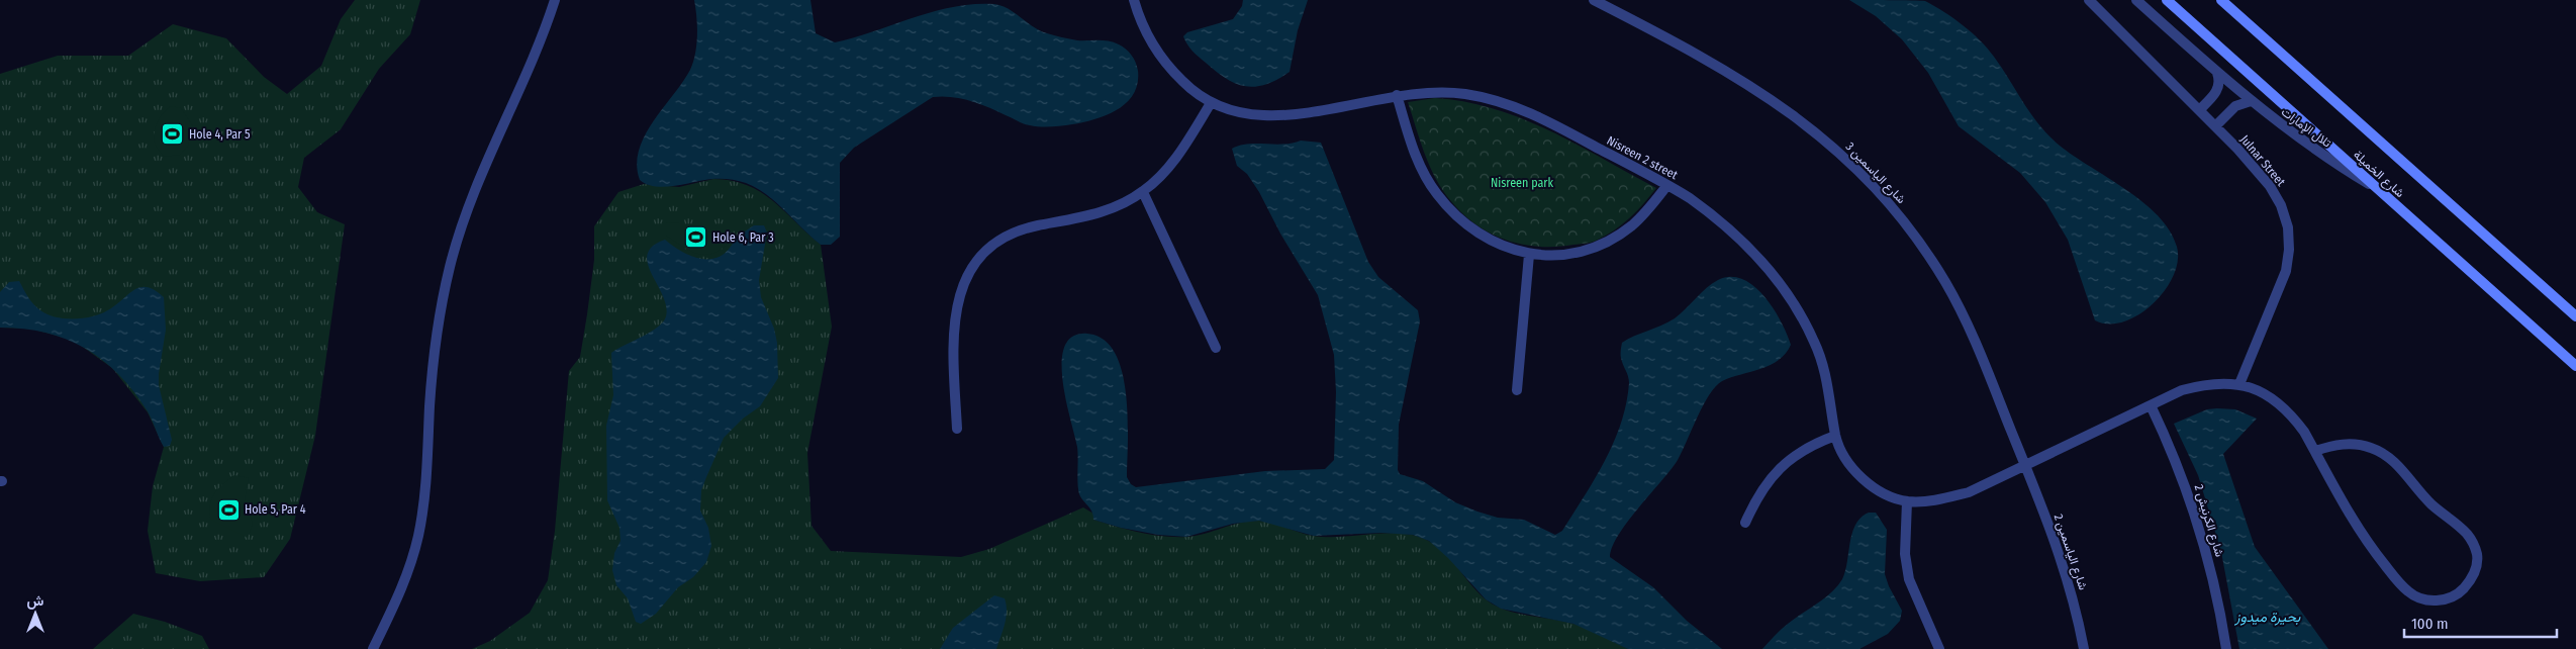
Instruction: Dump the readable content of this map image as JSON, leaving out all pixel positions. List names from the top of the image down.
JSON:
{
  "streets": {
    "main road": ["شارع الخميلة"],
    "street": [
      "تلال الإمارات",
      "Nisreen 2 street",
      "Julnar Street",
      "شارع الياسمين 3",
      "شارع الكرنيش 2",
      "شارع الياسمين 2"
    ]
  },
  "crossings": [
    ["تلال الإمارات", "شارع الخميلة"],
    ["Nisreen 2 street", "Julnar Street"],
    ["Nisreen 2 street", "شارع الياسمين 3"],
    ["Nisreen 2 street", "شارع الكرنيش 2"],
    ["Nisreen 2 street", "شارع الياسمين 2"],
    ["شارع الياسمين 3", "شارع الياسمين 2"]
  ],
  "water": ["بحيرة ميدوز"],
  "parks": ["Nisreen park"],
  "places": {
    "sports": ["Hole 4, Par 5", "Hole 6, Par 3", "Hole 5, Par 4"]
  },
  "scale_bar": "100 m",
  "north": "top"
}
